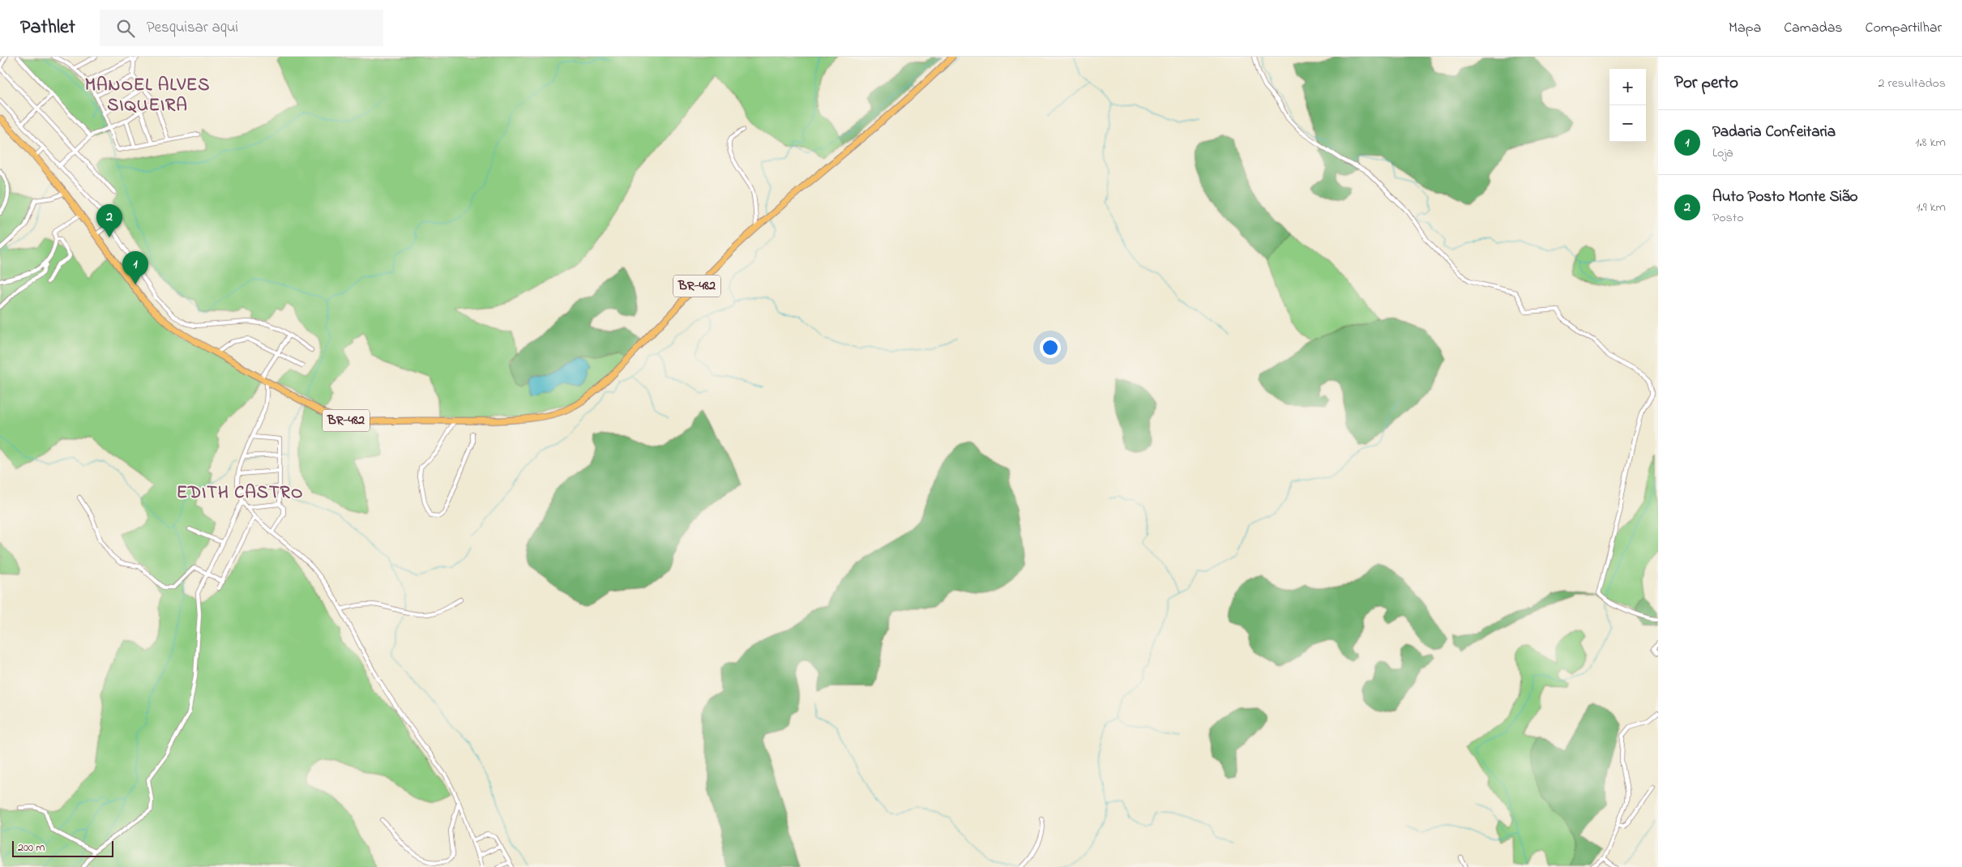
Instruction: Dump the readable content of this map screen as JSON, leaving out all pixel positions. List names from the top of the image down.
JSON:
{
  "streets": {
    "highway": ["BR-482"]
  },
  "districts": ["MANOEL ALVES SIQUEIRA", "EDITH CASTRO"],
  "scale_bar": "200 m",
  "page": {
    "header": "Pathlet",
    "search": "Pesquisar aqui",
    "nav": ["Mapa", "Camadas", "Compartilhar"],
    "heading": ["Por perto", "2 resultados"],
    "map_buttons": ["+", "−"],
    "list": [
      {
        "mark": "1",
        "name": "Padaria Confeitaria",
        "note": "Loja",
        "value": "1.8 km"
      },
      {
        "mark": "2",
        "name": "Auto Posto Monte Sião",
        "note": "Posto",
        "value": "1.9 km"
      }
    ],
    "pins": ["2", "1"],
    "scale": "200 m"
  }
}
